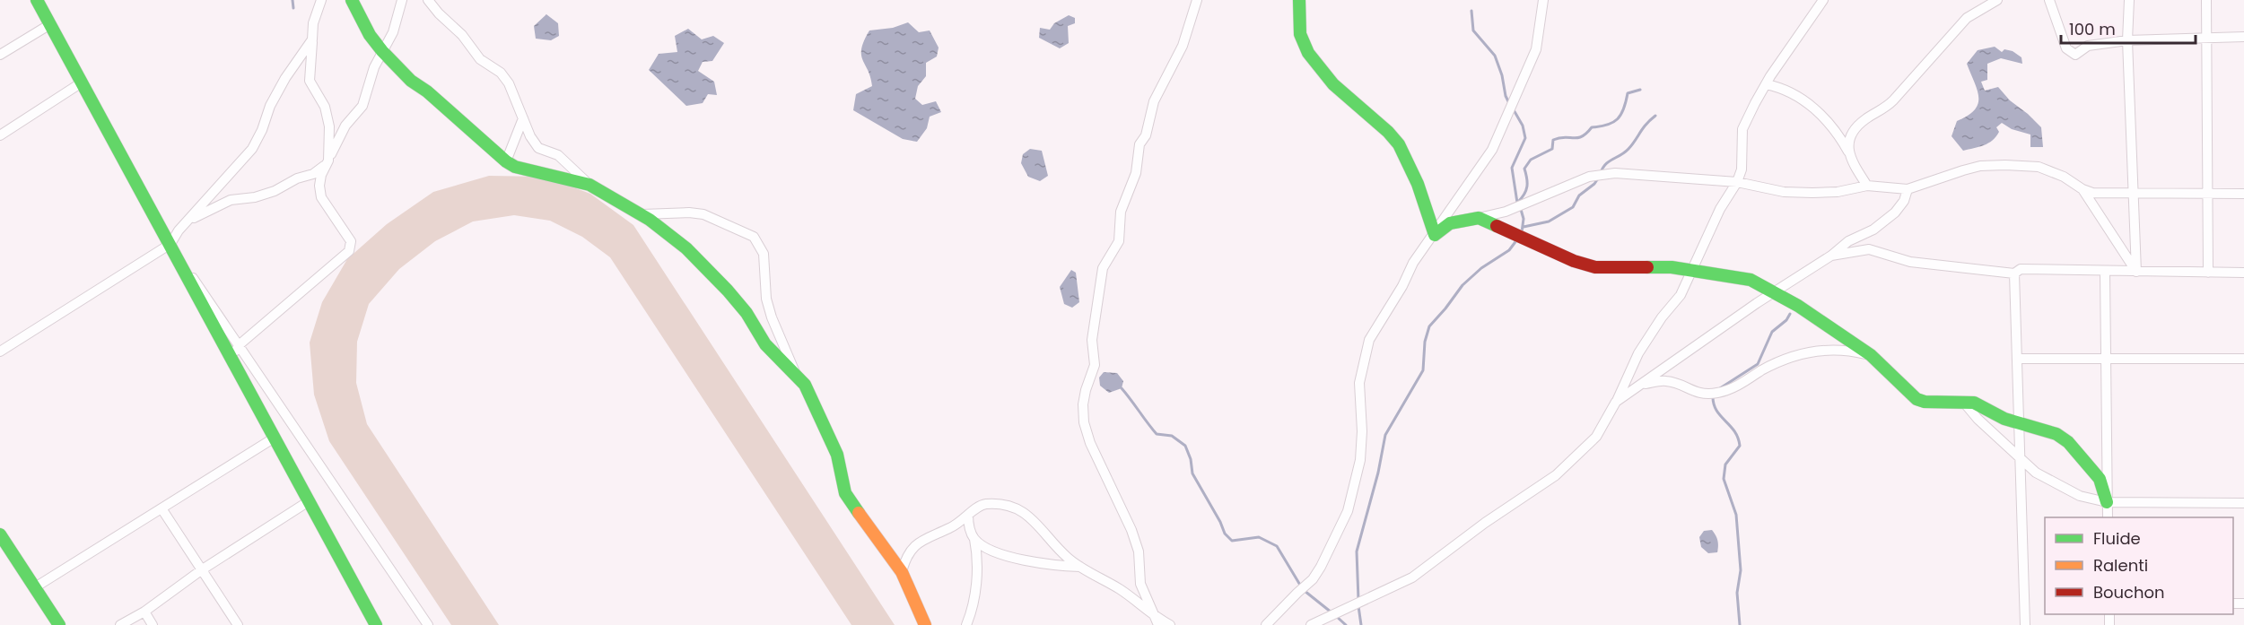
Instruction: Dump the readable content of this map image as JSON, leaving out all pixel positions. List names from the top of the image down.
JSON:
{
  "legend": ["Fluide", "Ralenti", "Bouchon"],
  "scale_bar": "100 m"
}
